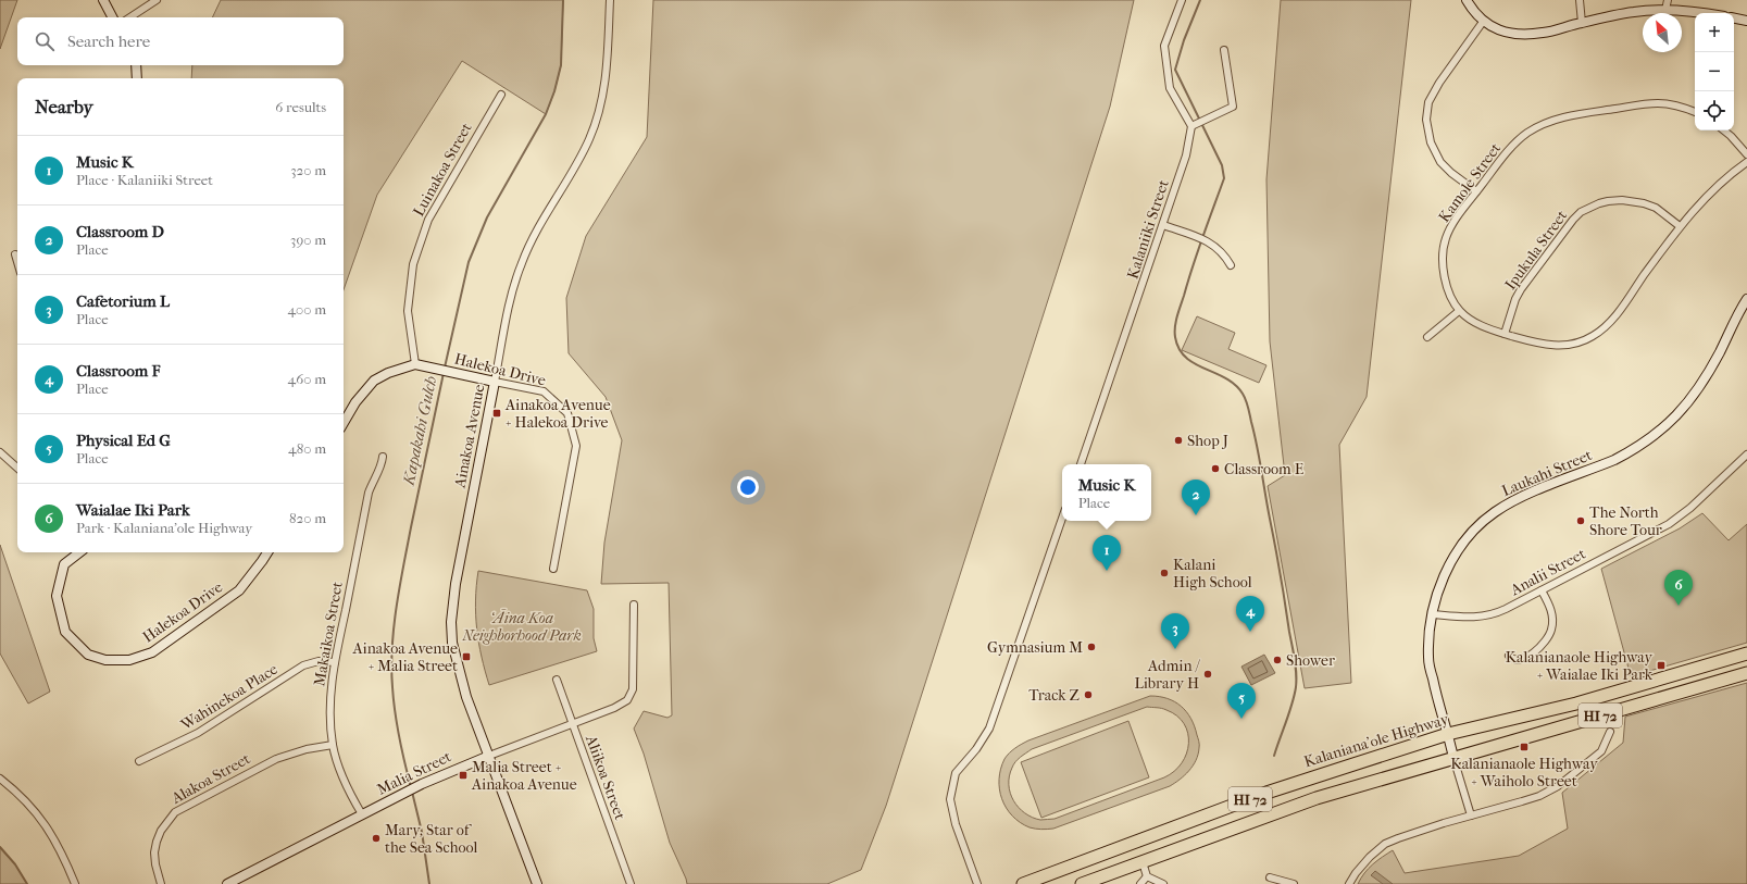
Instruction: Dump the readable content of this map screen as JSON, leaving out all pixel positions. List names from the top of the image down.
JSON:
{
  "streets": {
    "highway": ["HI 72", "Kalaniana’ole Highway"],
    "street": [
      "Luinakoa Street",
      "Kamole Street",
      "Kalaniiki Street",
      "Ipukula Street",
      "Halekoa Drive",
      "Ainakoa Avenue",
      "Laukahi Street",
      "Analii Street",
      "Makaikoa Street",
      "Wahinekoa Place",
      "Malia Street",
      "Aliikoa Street",
      "Alakoa Street"
    ]
  },
  "crossings": [
    ["Luinakoa Street", "Halekoa Drive"],
    ["Kamole Street", "Ipukula Street"],
    ["Halekoa Drive", "Ainakoa Avenue"],
    ["Ainakoa Avenue", "Malia Street"],
    ["Laukahi Street", "Analii Street"],
    ["Laukahi Street", "HI 72"],
    ["Laukahi Street", "Kalaniana’ole Highway"],
    ["Makaikoa Street", "Wahinekoa Place"],
    ["Makaikoa Street", "Malia Street"],
    ["Makaikoa Street", "Alakoa Street"],
    ["Malia Street", "Aliikoa Street"]
  ],
  "water": ["Kapakahi Gulch"],
  "parks": ["‘Āina Koa Neighborhood Park"],
  "places": {
    "transit": [
      "Ainakoa Avenue + Halekoa Drive",
      "Ainakoa Avenue + Malia Street",
      "Kalanianaole Highway + Waialae Iki Park",
      "Kalanianaole Highway + Waiholo Street",
      "Malia Street + Ainakoa Avenue"
    ],
    "other": [
      "Shop J",
      "Classroom E",
      "The North Shore Tour",
      "Kalani High School",
      "Gymnasium M",
      "Shower",
      "Admin / Library H",
      "Track Z",
      "Mary, Star of the Sea School"
    ]
  },
  "north": "top left",
  "page": {
    "map_buttons": ["+", "−"],
    "search": "Search here",
    "heading": ["Nearby", "6 results"],
    "list": [
      {
        "mark": "1",
        "name": "Music K",
        "note": "Place · Kalaniiki Street",
        "value": "320 m"
      },
      {
        "mark": "2",
        "name": "Classroom D",
        "note": "Place",
        "value": "390 m"
      },
      {
        "mark": "3",
        "name": "Cafetorium L",
        "note": "Place",
        "value": "400 m"
      },
      {
        "mark": "4",
        "name": "Classroom F",
        "note": "Place",
        "value": "460 m"
      },
      {
        "mark": "5",
        "name": "Physical Ed G",
        "note": "Place",
        "value": "480 m"
      },
      {
        "mark": "6",
        "name": "Waialae Iki Park",
        "note": "Park · Kalaniana’ole Highway",
        "value": "820 m"
      }
    ],
    "popup": ["Music K", "Place"],
    "pins": [
      "2",
      "1",
      "6",
      "4",
      "3",
      "5"
    ]
  }
}
